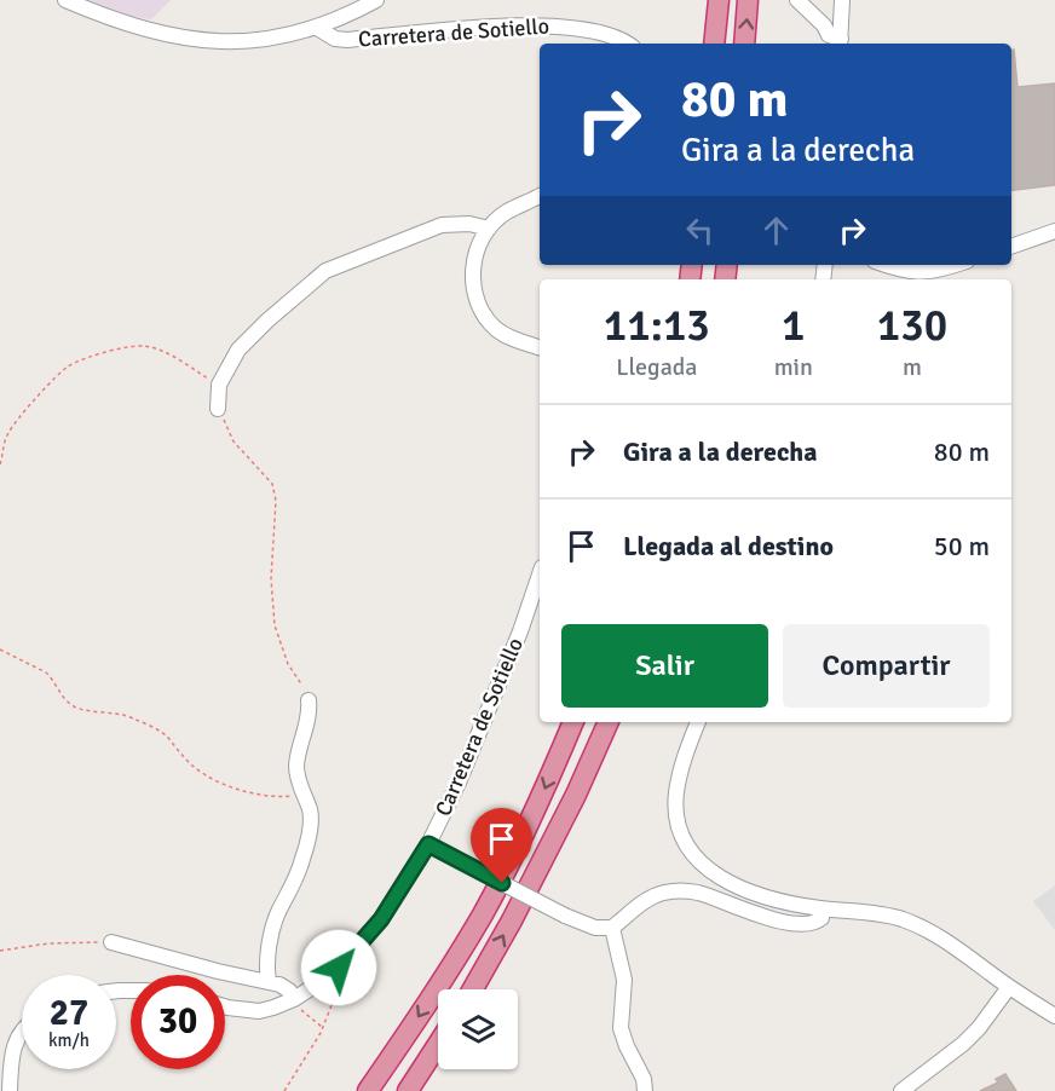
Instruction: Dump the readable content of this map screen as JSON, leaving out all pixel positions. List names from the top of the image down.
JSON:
{
  "streets": {
    "street": ["Carretera de Sotiello"]
  },
  "page": {
    "turn": ["80 m", "Gira a la derecha"],
    "eta": [
      "11:13",
      "Llegada",
      "1",
      "min",
      "130",
      "m"
    ],
    "list": [
      {
        "name": "Gira a la derecha",
        "value": "80 m"
      },
      {
        "name": "Llegada al destino",
        "value": "50 m"
      }
    ],
    "buttons": ["Salir", "Compartir"],
    "speed": "27 km/h",
    "limit": "30"
  }
}
